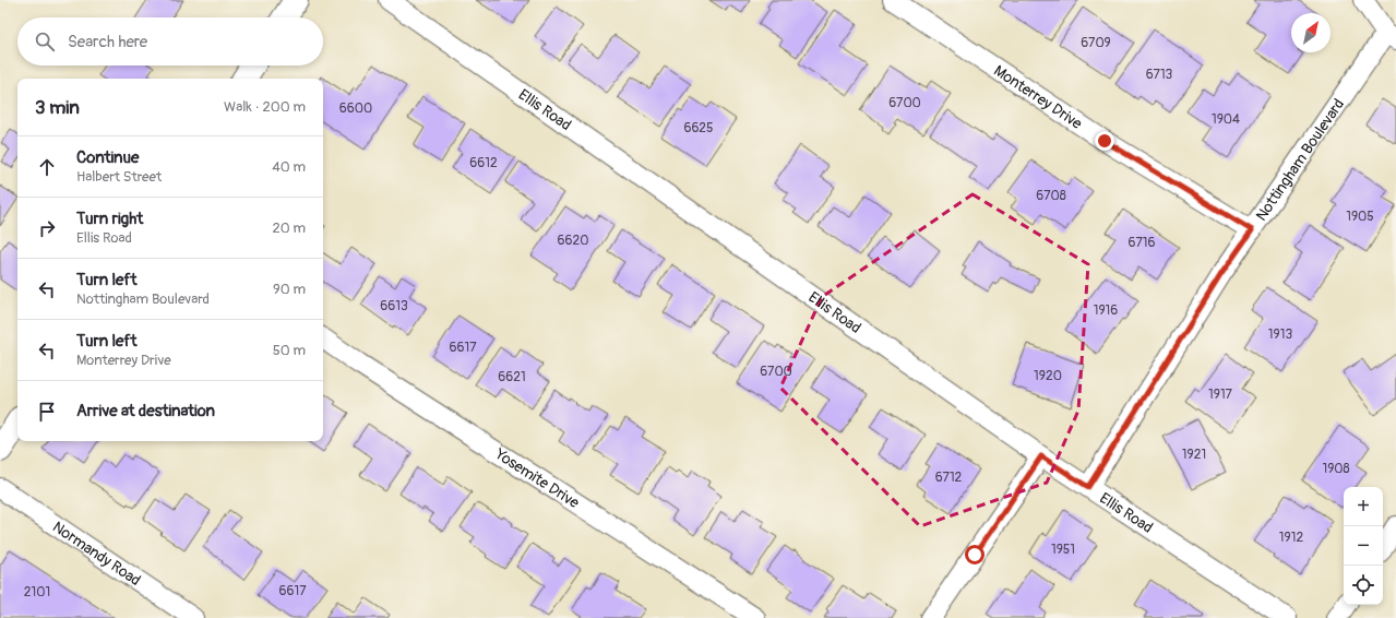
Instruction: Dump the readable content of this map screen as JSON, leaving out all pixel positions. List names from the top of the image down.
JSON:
{
  "streets": {
    "street": [
      "Monterrey Drive",
      "Ellis Road",
      "Nottingham Boulevard",
      "Yosemite Drive",
      "Normandy Road"
    ]
  },
  "crossings": [
    ["Monterrey Drive", "Nottingham Boulevard"],
    ["Ellis Road", "Nottingham Boulevard"]
  ],
  "house_numbers": [
    "6709",
    "6713",
    "6700",
    "6600",
    "1904",
    "6625",
    "6612",
    "6708",
    "1905",
    "6620",
    "6716",
    "6613",
    "1916",
    "1913",
    "6617",
    "6700",
    "1920",
    "6621",
    "1917",
    "1921",
    "1908",
    "6712",
    "1912",
    "1951",
    "6617",
    "2101"
  ],
  "north": "top right",
  "page": {
    "search": "Search here",
    "heading": ["3 min", "Walk · 200 m"],
    "list": [
      ["Continue", "Halbert Street", "40 m"],
      ["Turn right", "Ellis Road", "20 m"],
      ["Turn left", "Nottingham Boulevard", "90 m"],
      ["Turn left", "Monterrey Drive", "50 m"],
      "Arrive at destination"
    ],
    "map_buttons": ["+", "−"]
  }
}
